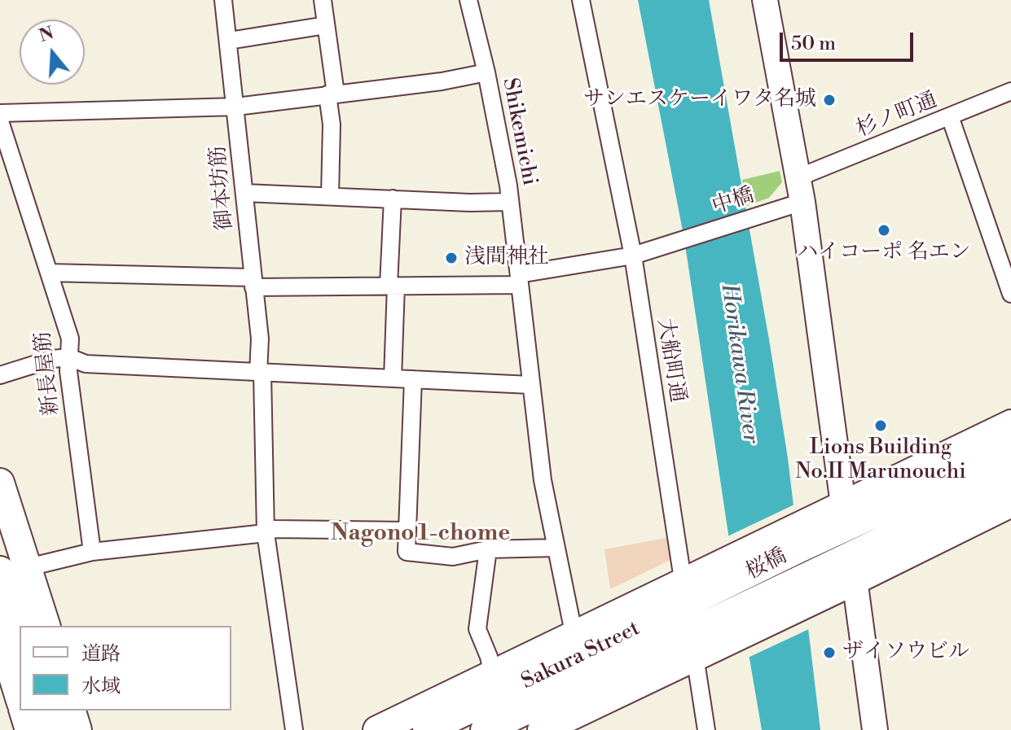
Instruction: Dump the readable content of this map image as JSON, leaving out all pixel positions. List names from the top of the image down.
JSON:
{
  "streets": {
    "main road": ["桜橋", "Sakura Street"],
    "street": [
      "杉ノ町通",
      "Shikemichi",
      "御本坊筋",
      "中橋",
      "大船町通",
      "新長屋筋"
    ]
  },
  "crossings": [
    ["Shikemichi", "中橋"],
    ["Shikemichi", "Sakura Street"],
    ["御本坊筋", "中橋"],
    ["中橋", "大船町通"],
    ["中橋", "新長屋筋"],
    ["大船町通", "Sakura Street"],
    ["桜橋", "Sakura Street"]
  ],
  "districts": ["Nagono 1-chome"],
  "water": ["Horikawa River"],
  "places": [
    "サンエスケーイワタ名城",
    "ハイコーポ 名エン",
    "浅間神社",
    "Lions Building No.II Marunouchi",
    "ザイソウビル"
  ],
  "legend": ["道路", "水域"],
  "scale_bar": "50 m",
  "north": "top"
}
